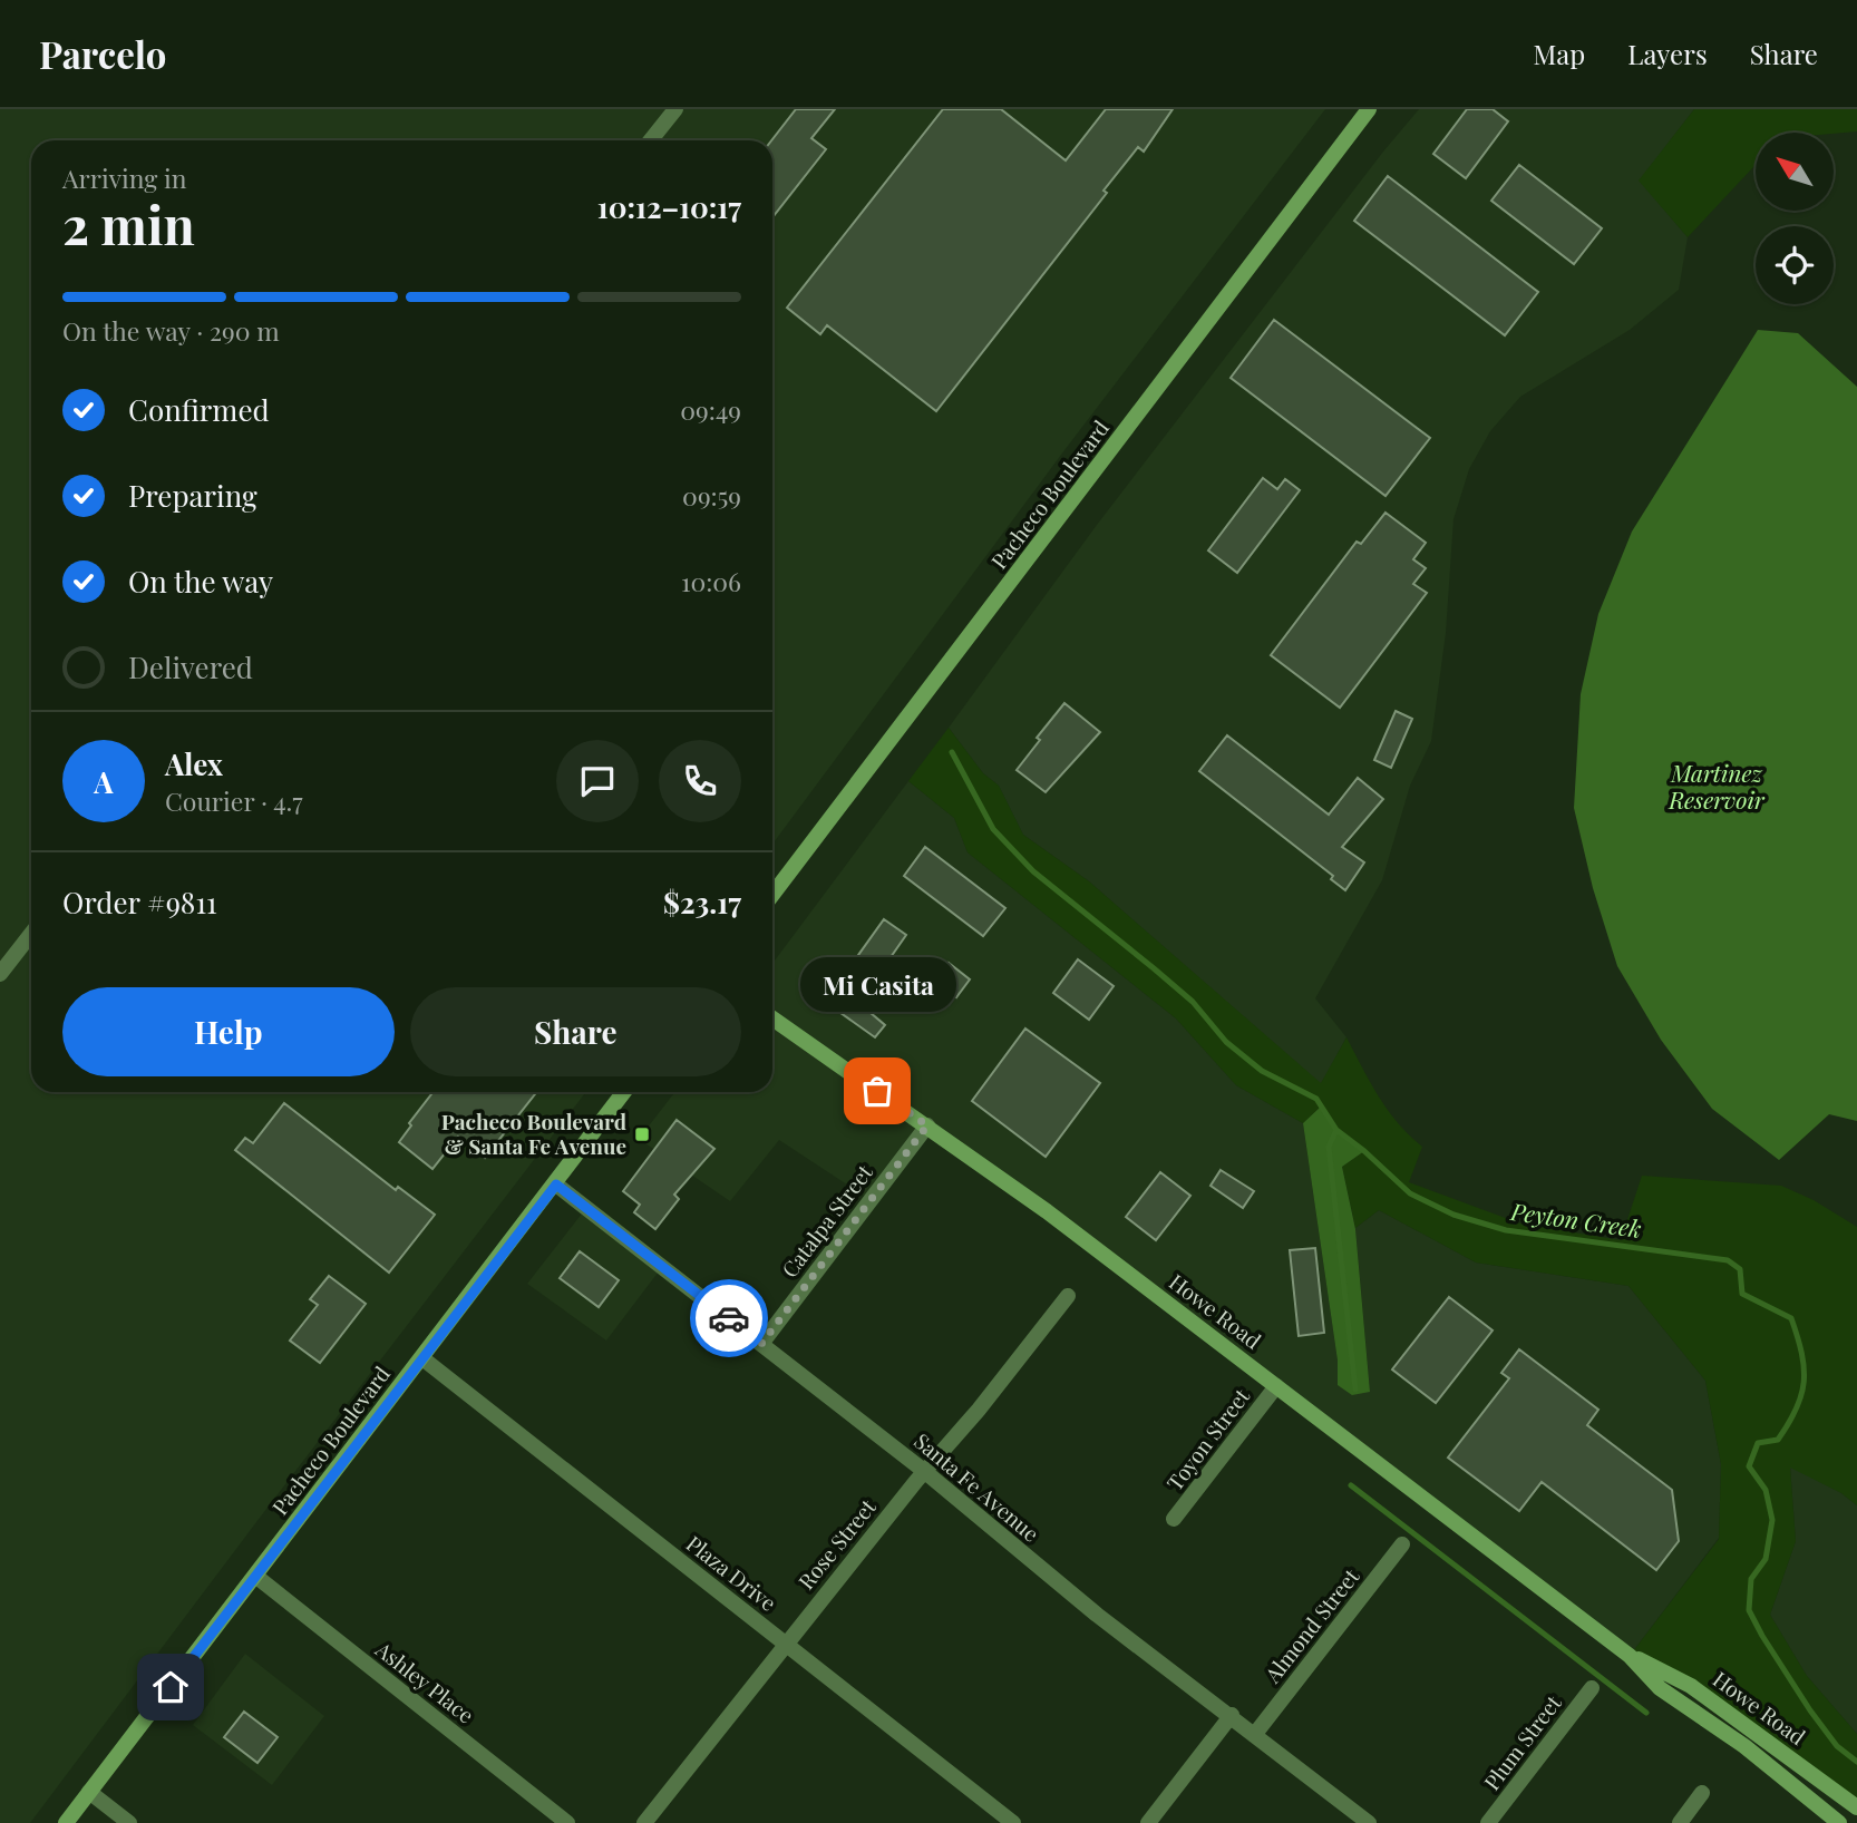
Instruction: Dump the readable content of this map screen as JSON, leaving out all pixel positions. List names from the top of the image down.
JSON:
{
  "streets": {
    "main road": ["Pacheco Boulevard", "Howe Road"],
    "street": [
      "Catalpa Street",
      "Toyon Street",
      "Santa Fe Avenue",
      "Rose Street",
      "Plaza Drive",
      "Almond Street",
      "Ashley Place",
      "Plum Street"
    ]
  },
  "crossings": [
    ["Pacheco Boulevard", "Santa Fe Avenue"],
    ["Pacheco Boulevard", "Plaza Drive"],
    ["Pacheco Boulevard", "Ashley Place"],
    ["Catalpa Street", "Howe Road"],
    ["Catalpa Street", "Santa Fe Avenue"],
    ["Howe Road", "Toyon Street"],
    ["Santa Fe Avenue", "Rose Street"],
    ["Santa Fe Avenue", "Almond Street"],
    ["Rose Street", "Plaza Drive"]
  ],
  "water": ["Martinez Reservoir", "Peyton Creek"],
  "places": {
    "other": ["Mi Casita"],
    "transit": ["Pacheco Boulevard & Santa Fe Avenue"]
  },
  "north": "top left",
  "page": {
    "header": "Parcelo",
    "nav": ["Map", "Layers", "Share"],
    "heading": ["2 min", "Arriving in", "10:12–10:17"],
    "panel": [
      "Alex",
      "Courier · 4.7",
      "Order #9811",
      "$23.17"
    ],
    "bar": "On the way · 290 m",
    "list": [
      ["Confirmed", "09:49"],
      ["Preparing", "09:59"],
      ["On the way", "10:06"],
      "Delivered"
    ],
    "round": "A",
    "bubble": "Mi Casita",
    "buttons": ["Help", "Share"]
  }
}
